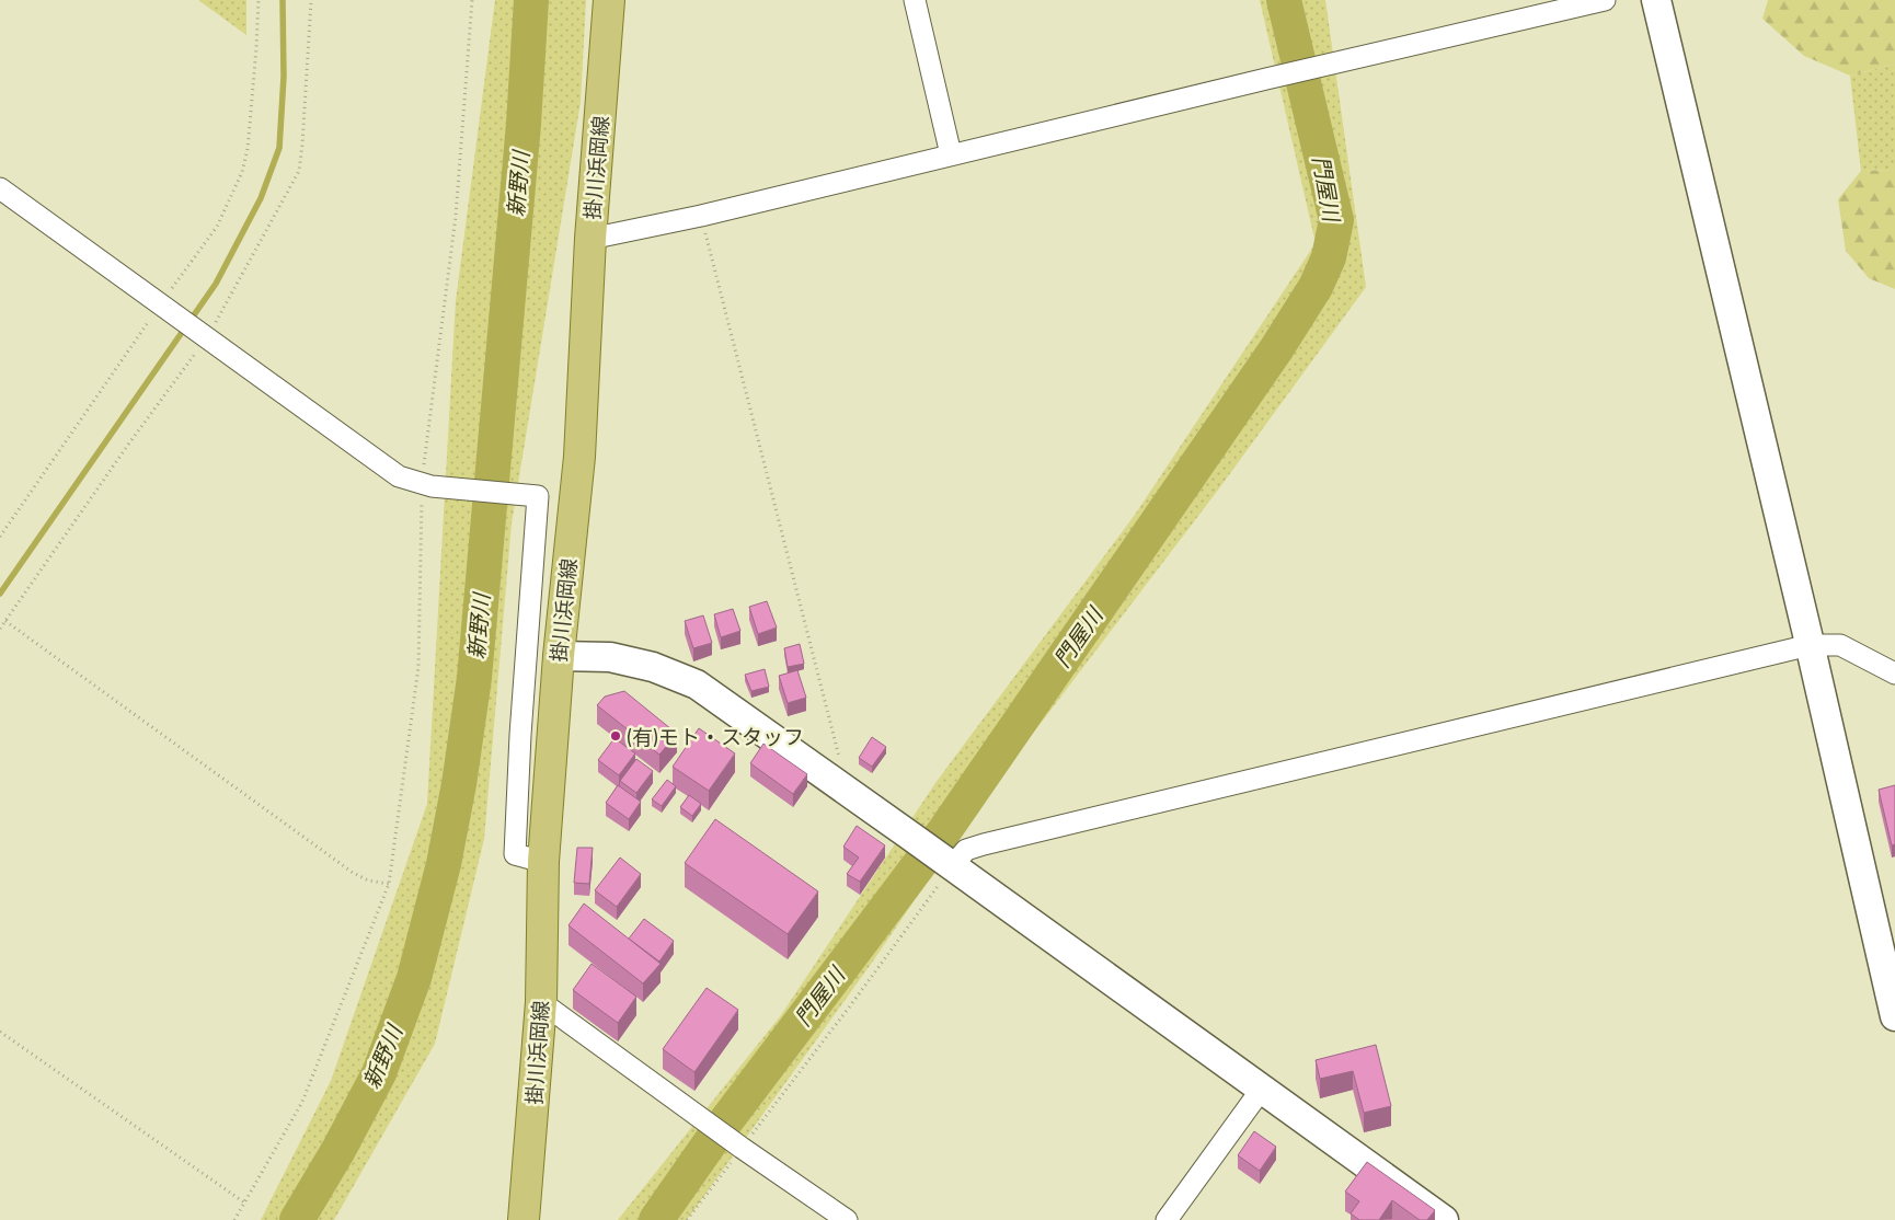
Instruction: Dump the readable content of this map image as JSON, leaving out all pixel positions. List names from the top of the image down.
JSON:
{
  "streets": {
    "main road": ["掛川浜岡線"]
  },
  "water": ["新野川", "門屋川"],
  "places": ["(有)モト・スタッフ"]
}
